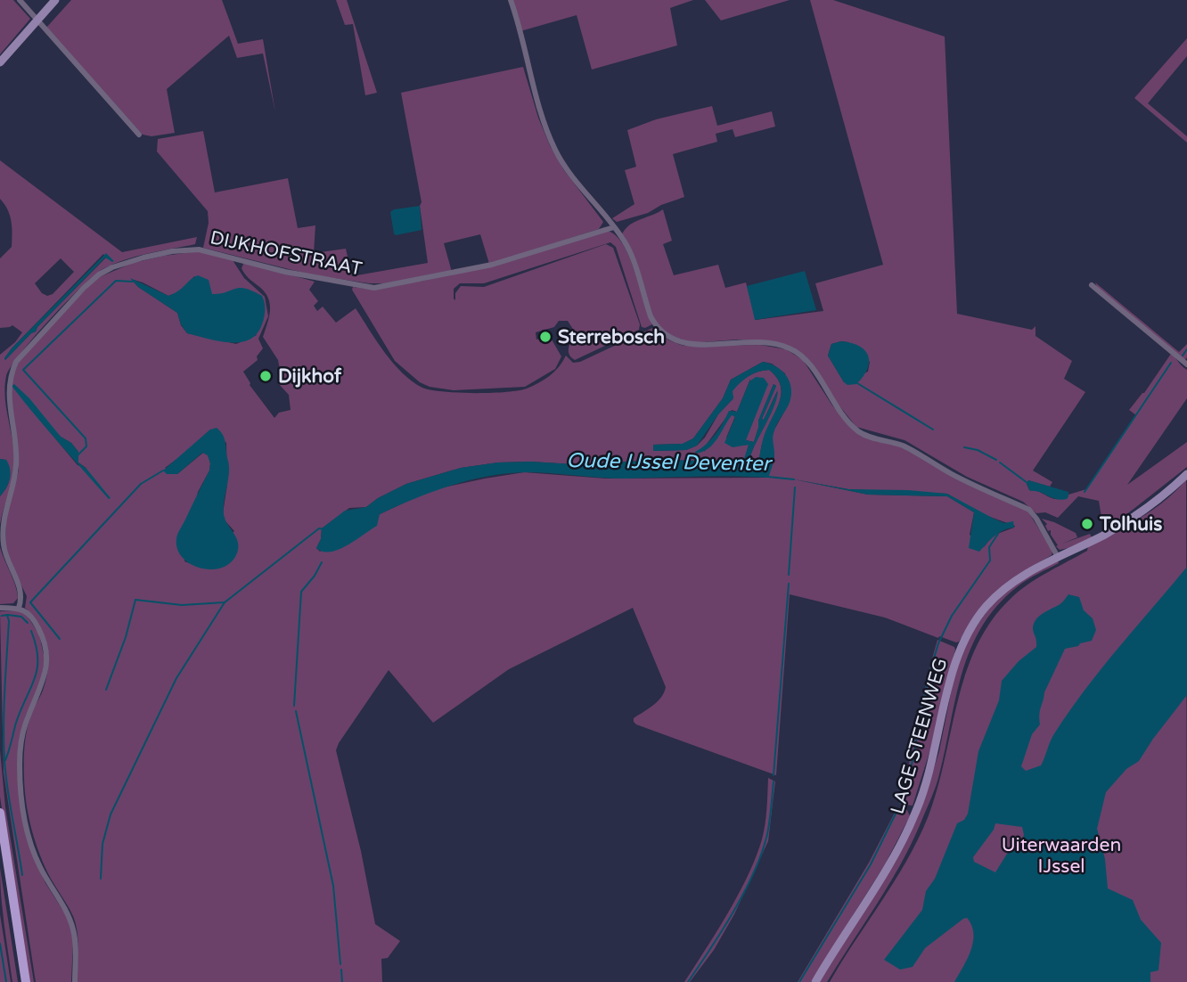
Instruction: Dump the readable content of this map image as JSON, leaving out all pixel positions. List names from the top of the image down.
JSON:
{
  "streets": {
    "street": ["DIJKHOFSTRAAT", "LAGE STEENWEG"]
  },
  "water": ["Oude IJssel Deventer"],
  "parks": ["Uiterwaarden IJssel"],
  "places": ["Sterrebosch", "Dijkhof", "Tolhuis"]
}
